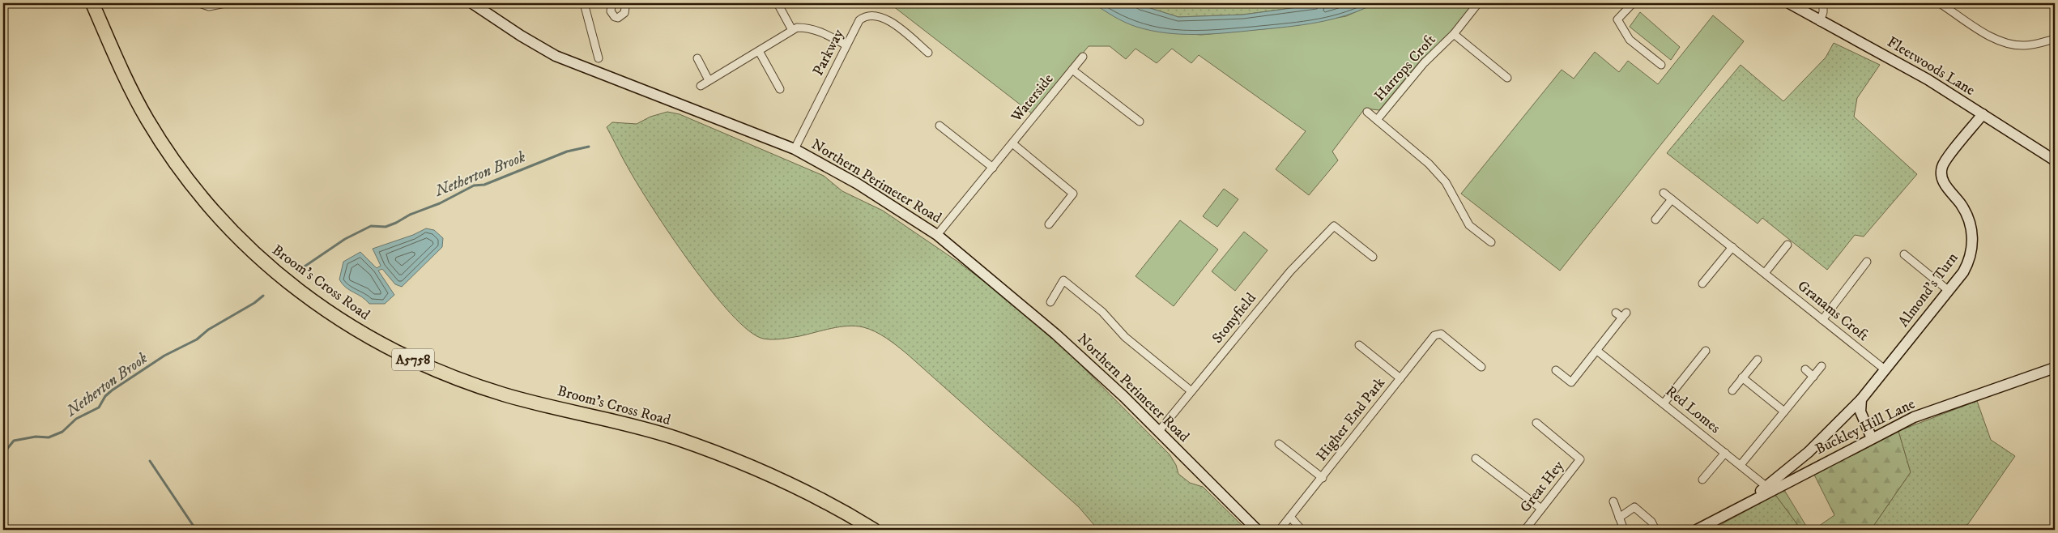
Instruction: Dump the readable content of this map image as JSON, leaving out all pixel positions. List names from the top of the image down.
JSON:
{
  "streets": {
    "highway": ["Broom's Cross Road", "A5758"],
    "main road": [
      "Fleetwoods Lane",
      "Northern Perimeter Road",
      "Almond's Turn",
      "Buckley Hill Lane"
    ],
    "street": [
      "Parkway",
      "Harrops Croft",
      "Waterside",
      "Granams Croft",
      "Stonyfield",
      "Red Lomes",
      "Higher End Park",
      "Great Hey"
    ]
  },
  "crossings": [
    ["Parkway", "Northern Perimeter Road"],
    ["Fleetwoods Lane", "Almond's Turn"],
    ["Waterside", "Northern Perimeter Road"],
    ["Northern Perimeter Road", "Stonyfield"],
    ["Almond's Turn", "Granams Croft"],
    ["Almond's Turn", "Red Lomes"],
    ["Almond's Turn", "Buckley Hill Lane"],
    ["Red Lomes", "Buckley Hill Lane"]
  ],
  "water": ["Netherton Brook"]
}
